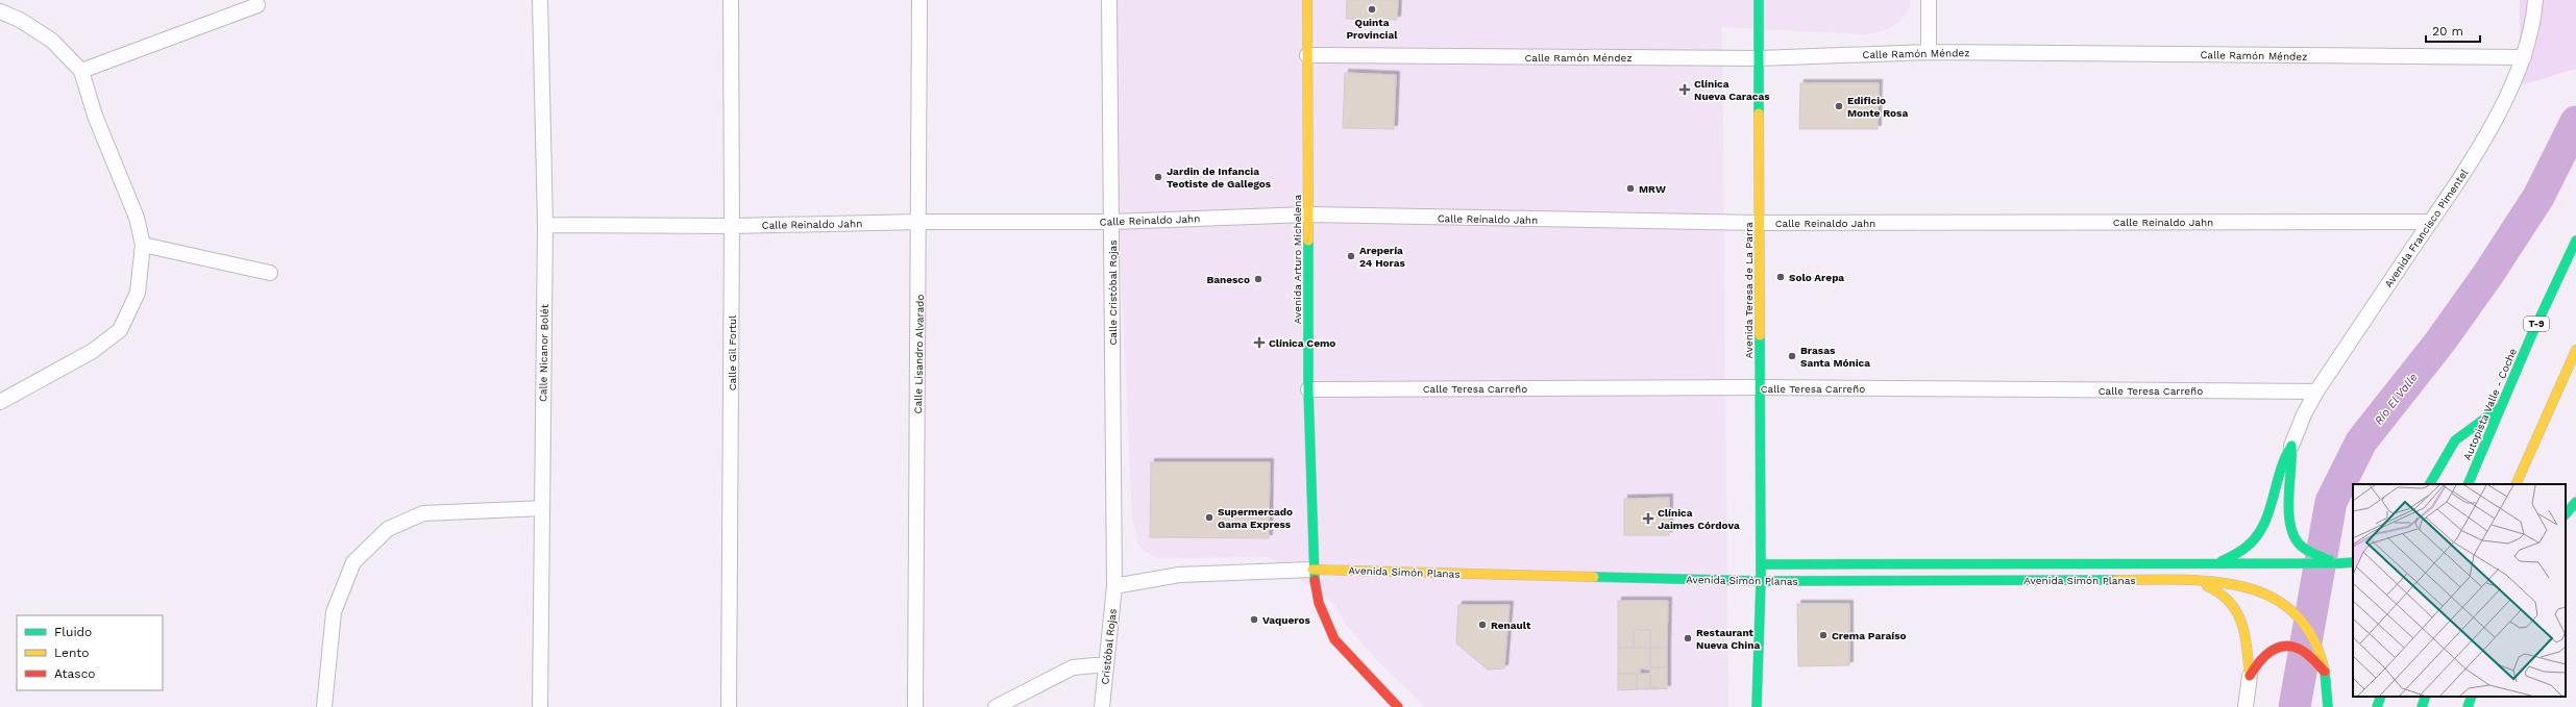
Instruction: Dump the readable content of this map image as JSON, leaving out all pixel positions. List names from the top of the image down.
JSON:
{
  "streets": {
    "main road": [
      "Avenida Arturo Michelena",
      "Avenida Teresa de La Parra",
      "T-9",
      "Autopista Valle - Coche",
      "Avenida Simón Planas"
    ],
    "street": [
      "Calle Ramón Méndez",
      "Calle Reinaldo Jahn",
      "Avenida Francisco Pimentel",
      "Calle Cristóbal Rojas",
      "Calle Nicanor Bolét",
      "Calle Gil Fortul",
      "Calle Lisandro Alvarado",
      "Calle Teresa Carreño",
      "Cristóbal Rojas"
    ]
  },
  "crossings": [
    ["Calle Ramón Méndez", "Avenida Francisco Pimentel"],
    ["Calle Ramón Méndez", "Avenida Arturo Michelena"],
    ["Calle Ramón Méndez", "Avenida Teresa de La Parra"],
    ["Calle Reinaldo Jahn", "Avenida Francisco Pimentel"],
    ["Calle Reinaldo Jahn", "Avenida Arturo Michelena"],
    ["Calle Reinaldo Jahn", "Avenida Teresa de La Parra"],
    ["Calle Reinaldo Jahn", "Calle Cristóbal Rojas"],
    ["Calle Reinaldo Jahn", "Calle Nicanor Bolét"],
    ["Calle Reinaldo Jahn", "Calle Gil Fortul"],
    ["Calle Reinaldo Jahn", "Calle Lisandro Alvarado"],
    ["Avenida Francisco Pimentel", "Calle Teresa Carreño"],
    ["Avenida Arturo Michelena", "Calle Teresa Carreño"],
    ["Avenida Arturo Michelena", "Avenida Simón Planas"],
    ["Avenida Teresa de La Parra", "Calle Teresa Carreño"],
    ["Avenida Teresa de La Parra", "Avenida Simón Planas"],
    ["Calle Cristóbal Rojas", "Avenida Simón Planas"],
    ["Calle Cristóbal Rojas", "Cristóbal Rojas"],
    ["Avenida Simón Planas", "Cristóbal Rojas"]
  ],
  "water": ["Río El Valle"],
  "places": {
    "other": [
      "Quinta Provincial",
      "Edificio Monte Rosa",
      "Jardin de Infancia Teotiste de Gallegos",
      "MRW",
      "Arepería 24 Horas",
      "Solo Arepa",
      "Banesco",
      "Brasas Santa Mónica",
      "Supermercado Gama Express",
      "Vaqueros",
      "Renault",
      "Crema Paraíso",
      "Restaurant Nueva China"
    ],
    "health": ["Clínica Nueva Caracas", "Clínica Cemo", "Clínica Jaimes Córdova"]
  },
  "legend": ["Fluido", "Lento", "Atasco"],
  "scale_bar": "20 m"
}
